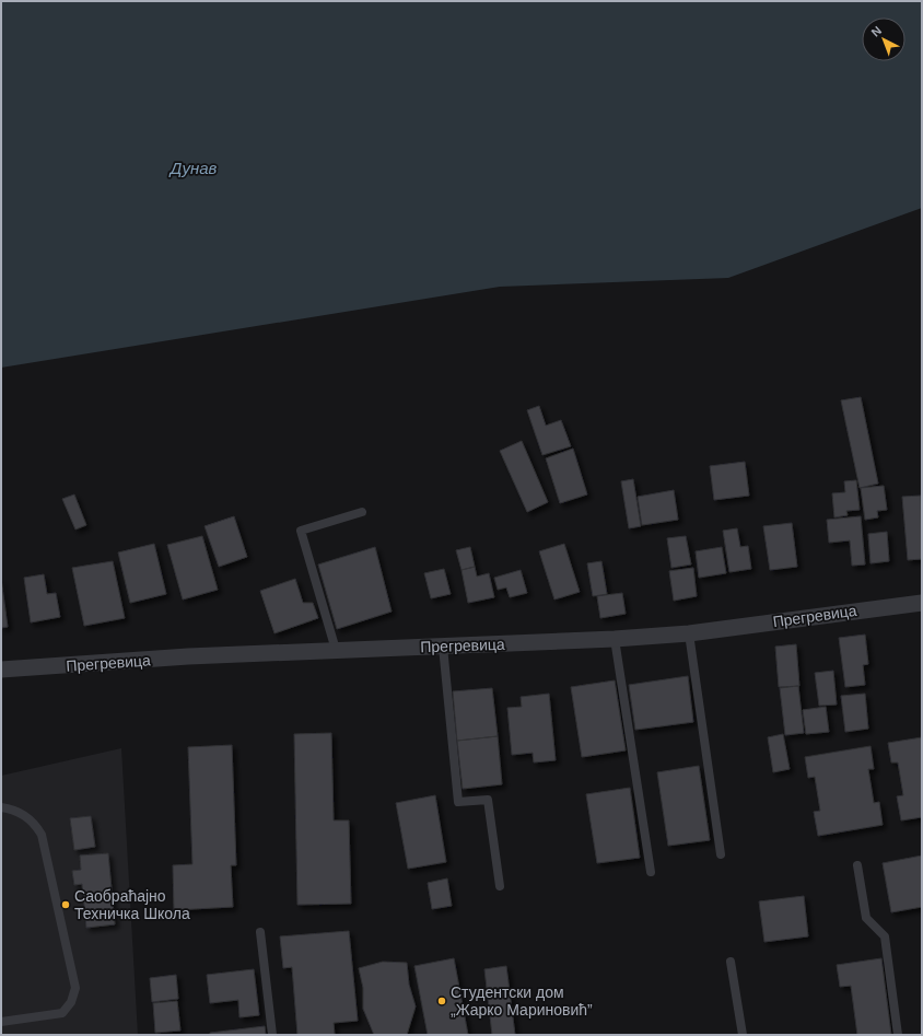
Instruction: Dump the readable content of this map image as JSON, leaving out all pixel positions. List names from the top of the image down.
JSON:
{
  "streets": {
    "street": ["Прегревица"]
  },
  "water": ["Дунав"],
  "places": ["Саобраћајно Техничка Школа", "Студентски дом „Жарко Мариновић”"],
  "north": "top left"
}
